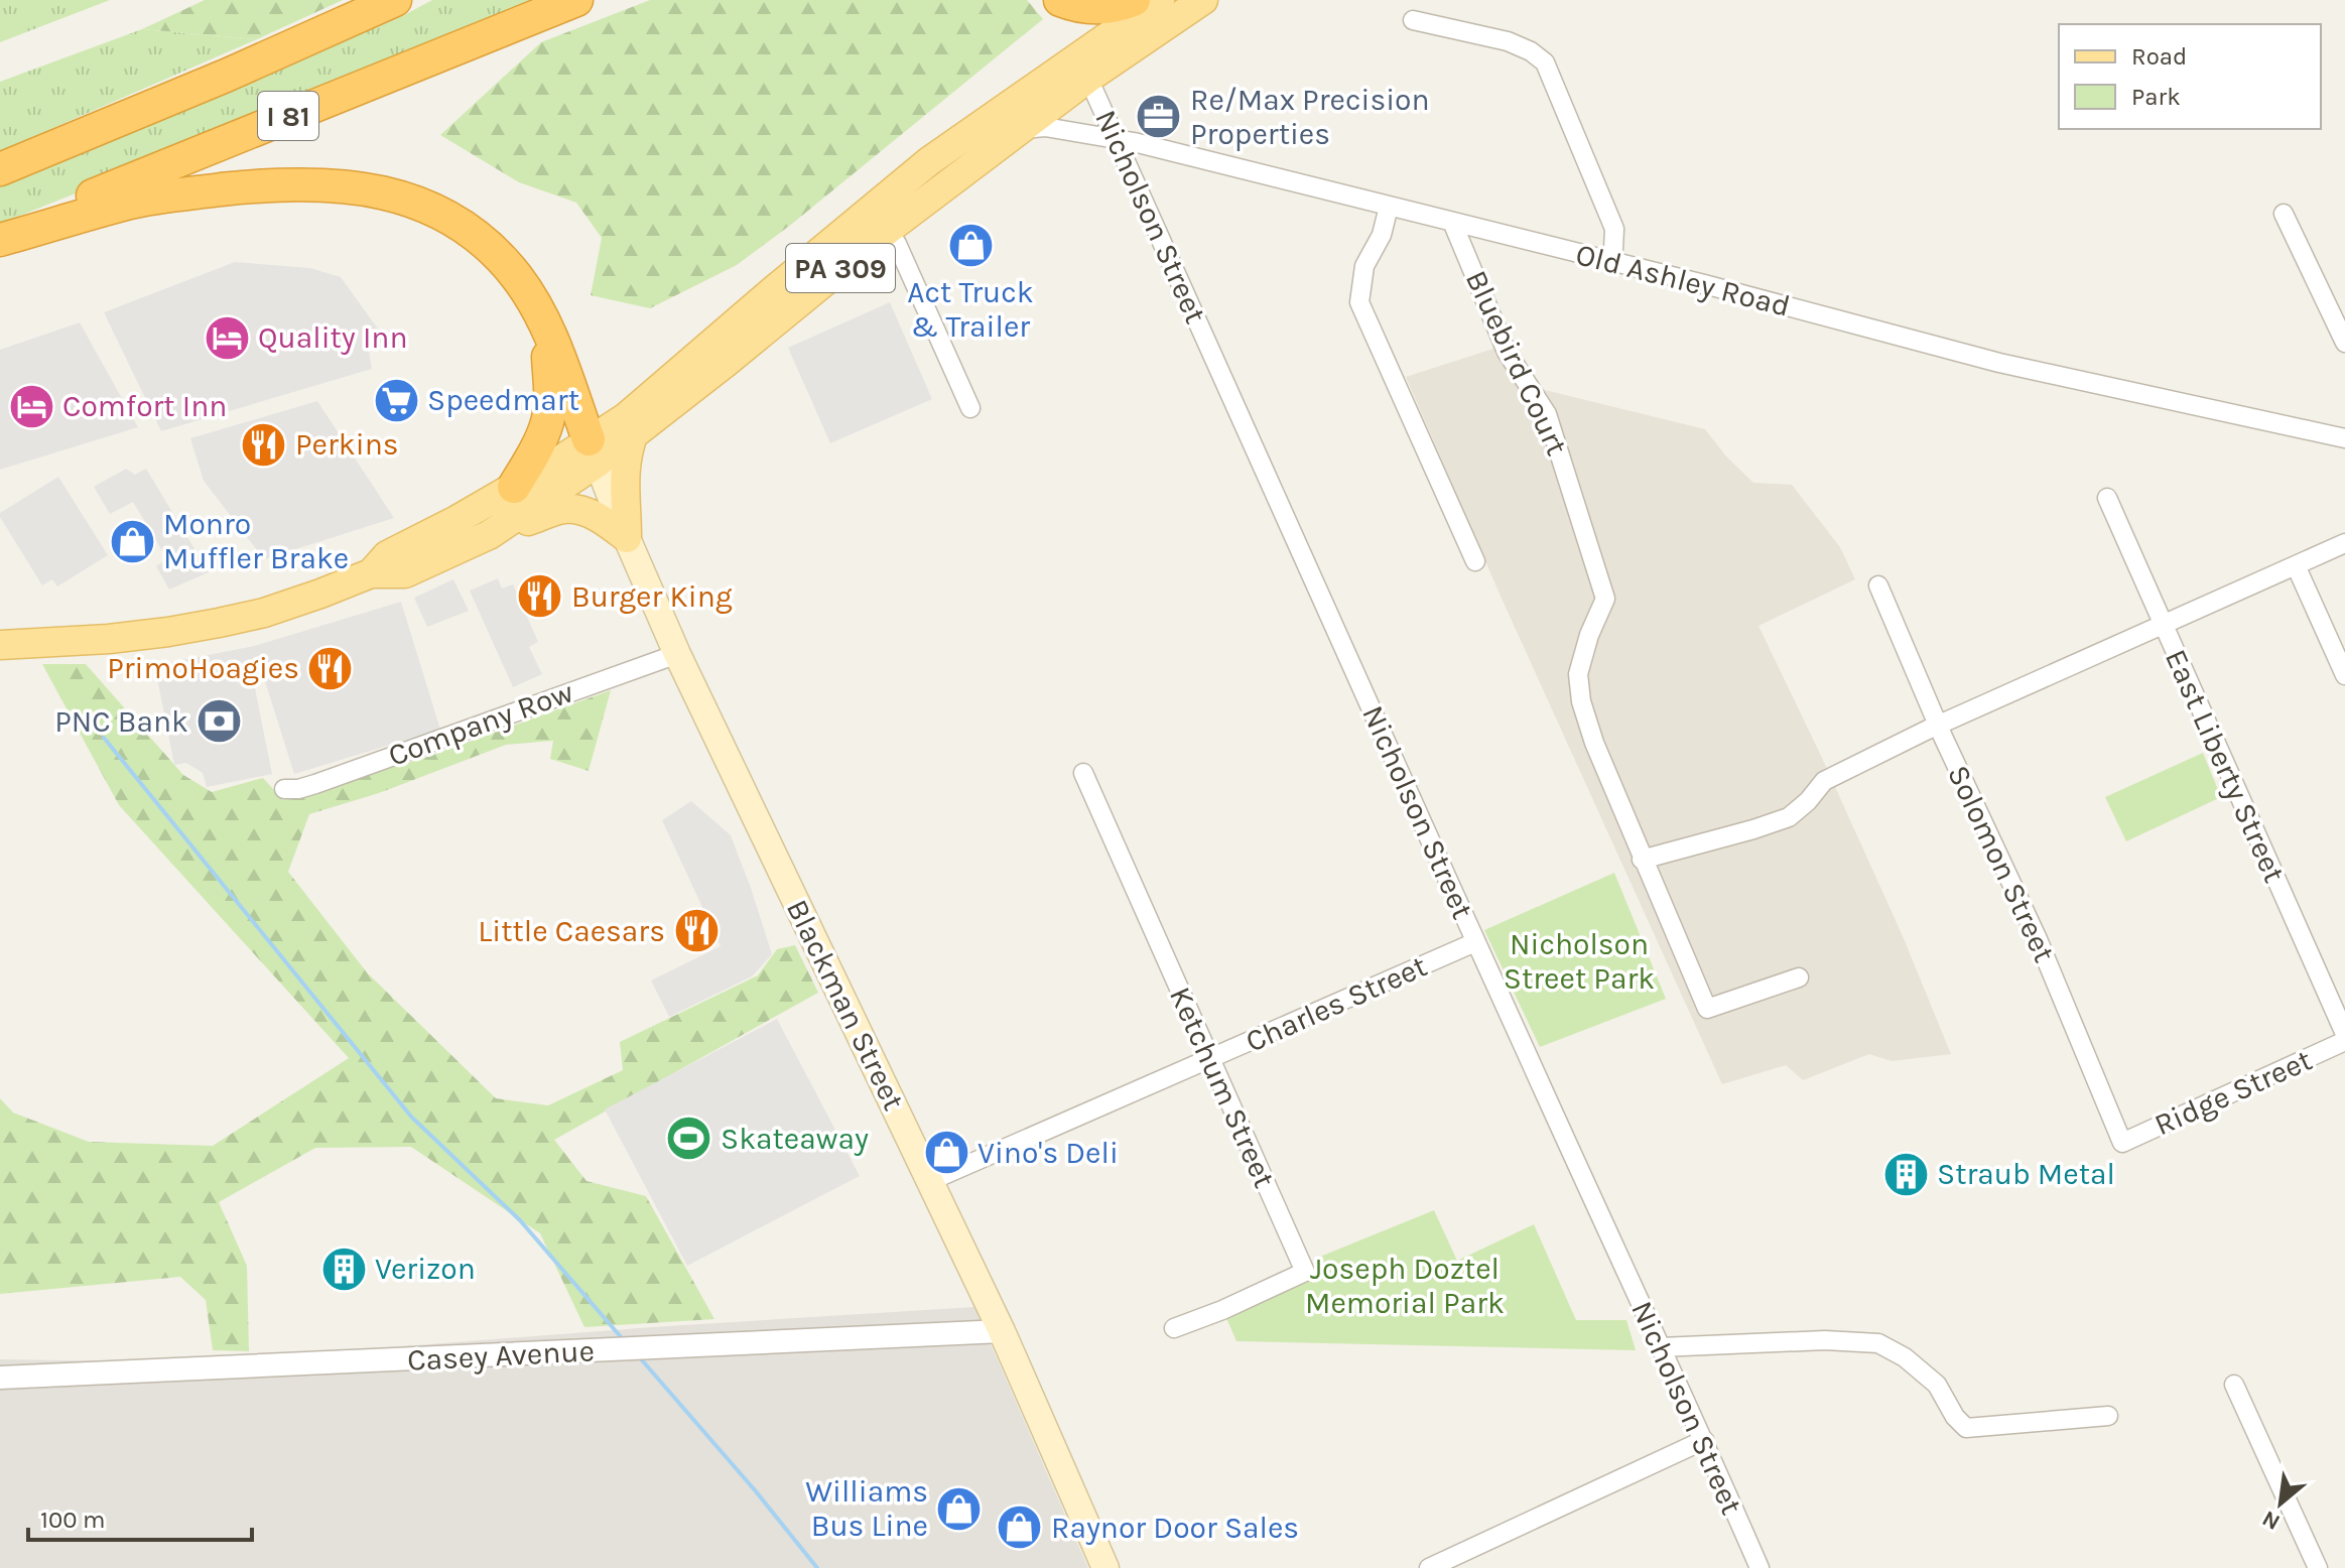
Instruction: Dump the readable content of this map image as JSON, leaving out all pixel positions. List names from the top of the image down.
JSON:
{
  "streets": {
    "highway": ["I 81"],
    "main road": ["PA 309", "Blackman Street"],
    "street": [
      "Nicholson Street",
      "Old Ashley Road",
      "Bluebird Court",
      "Company Row",
      "East Liberty Street",
      "Solomon Street",
      "Charles Street",
      "Ketchum Street",
      "Ridge Street",
      "Casey Avenue"
    ]
  },
  "crossings": [
    ["Nicholson Street", "PA 309"],
    ["Nicholson Street", "Old Ashley Road"],
    ["Nicholson Street", "Charles Street"],
    ["PA 309", "Old Ashley Road"],
    ["PA 309", "Blackman Street"],
    ["Old Ashley Road", "Bluebird Court"],
    ["Company Row", "Blackman Street"],
    ["Solomon Street", "Ridge Street"],
    ["Charles Street", "Blackman Street"],
    ["Charles Street", "Ketchum Street"],
    ["Blackman Street", "Casey Avenue"]
  ],
  "parks": ["Nicholson Street Park", "Joseph Doztel Memorial Park"],
  "places": {
    "office": ["Re/Max Precision Properties"],
    "shop": [
      "Act Truck & Trailer",
      "Monro Muffler Brake",
      "Vino's Deli",
      "Williams Bus Line",
      "Raynor Door Sales"
    ],
    "hotel": ["Quality Inn", "Comfort Inn"],
    "supermarket": ["Speedmart"],
    "restaurant": [
      "Perkins",
      "Burger King",
      "PrimoHoagies",
      "Little Caesars"
    ],
    "bank": ["PNC Bank"],
    "sports": ["Skateaway"],
    "building": ["Straub Metal", "Verizon"]
  },
  "legend": ["Road", "Park"],
  "scale_bar": "100 m",
  "north": "bottom left"
}
